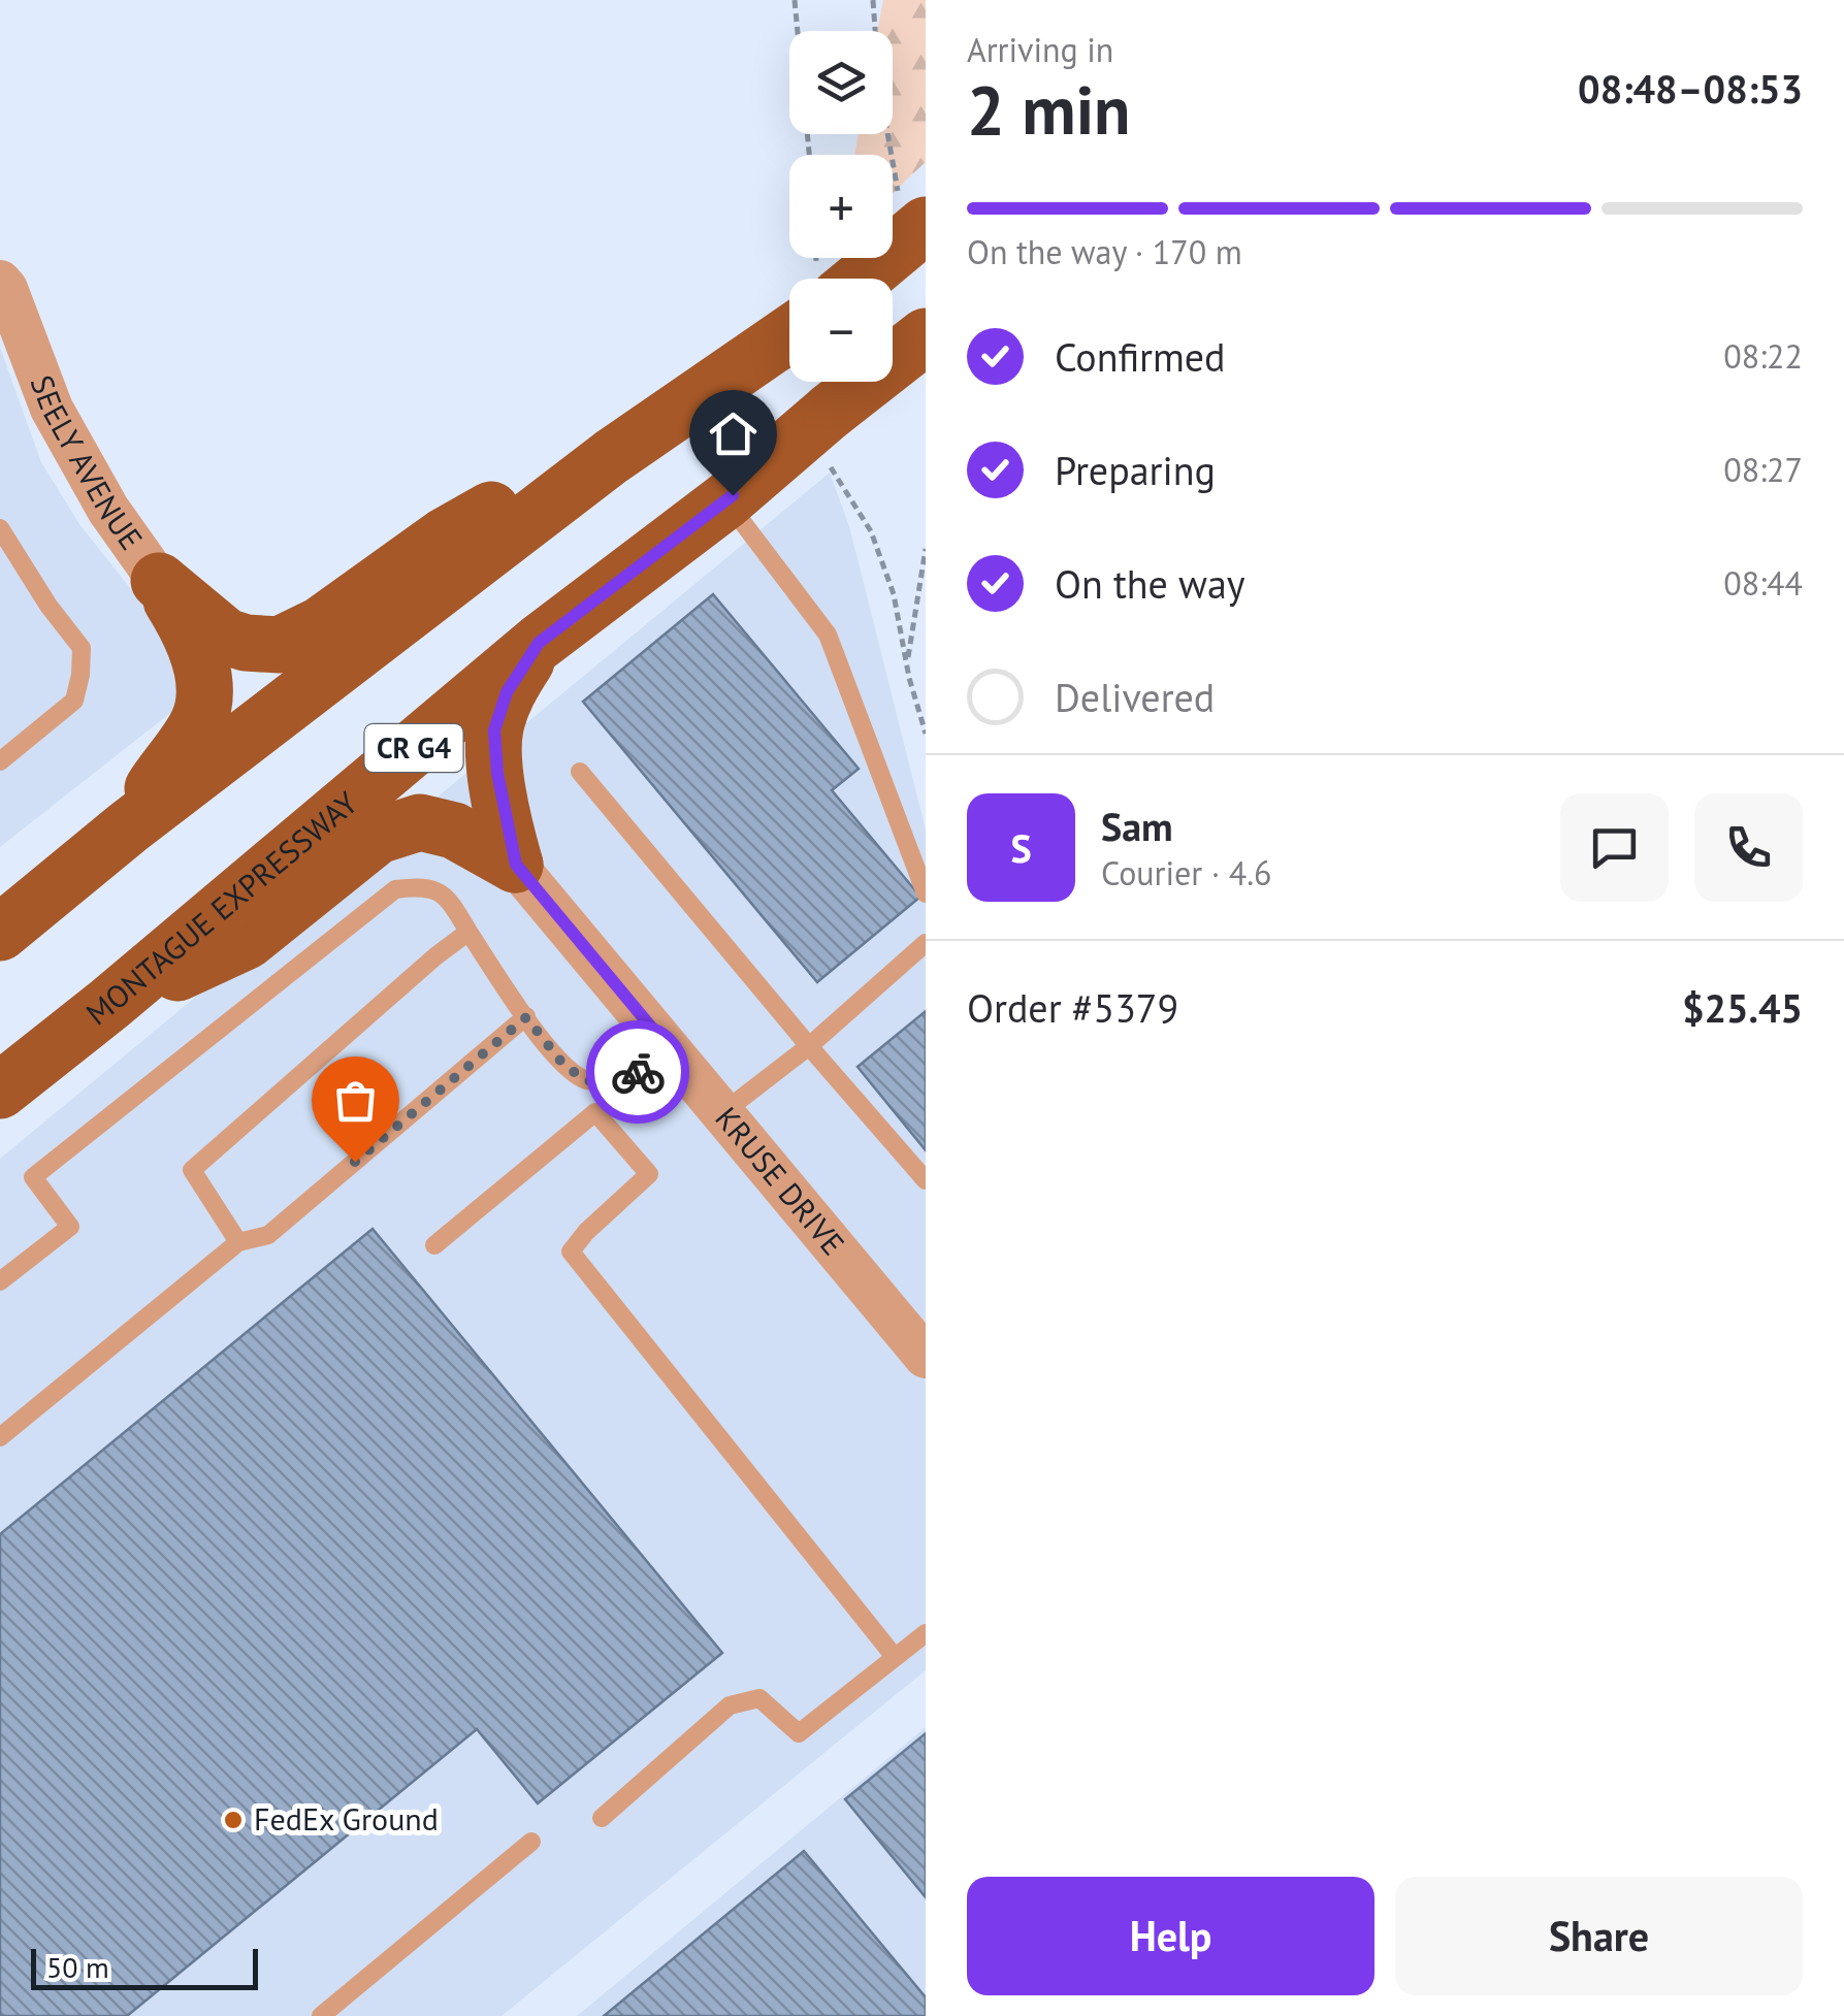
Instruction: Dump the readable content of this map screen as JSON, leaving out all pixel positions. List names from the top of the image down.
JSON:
{
  "streets": {
    "highway": ["CR G4", "MONTAGUE EXPRESSWAY"],
    "street": ["SEELY AVENUE", "KRUSE DRIVE"]
  },
  "places": ["FedEx Ground"],
  "scale_bar": "50 m",
  "page": {
    "heading": ["2 min", "Arriving in", "08:48–08:53"],
    "panel": [
      "Sam",
      "Courier · 4.6",
      "Order #5379",
      "$25.45"
    ],
    "map_buttons": ["+", "−"],
    "bar": "On the way · 170 m",
    "list": [
      ["Confirmed", "08:22"],
      ["Preparing", "08:27"],
      ["On the way", "08:44"],
      "Delivered"
    ],
    "round": "S",
    "buttons": ["Help", "Share"],
    "scale": "50 m"
  }
}
